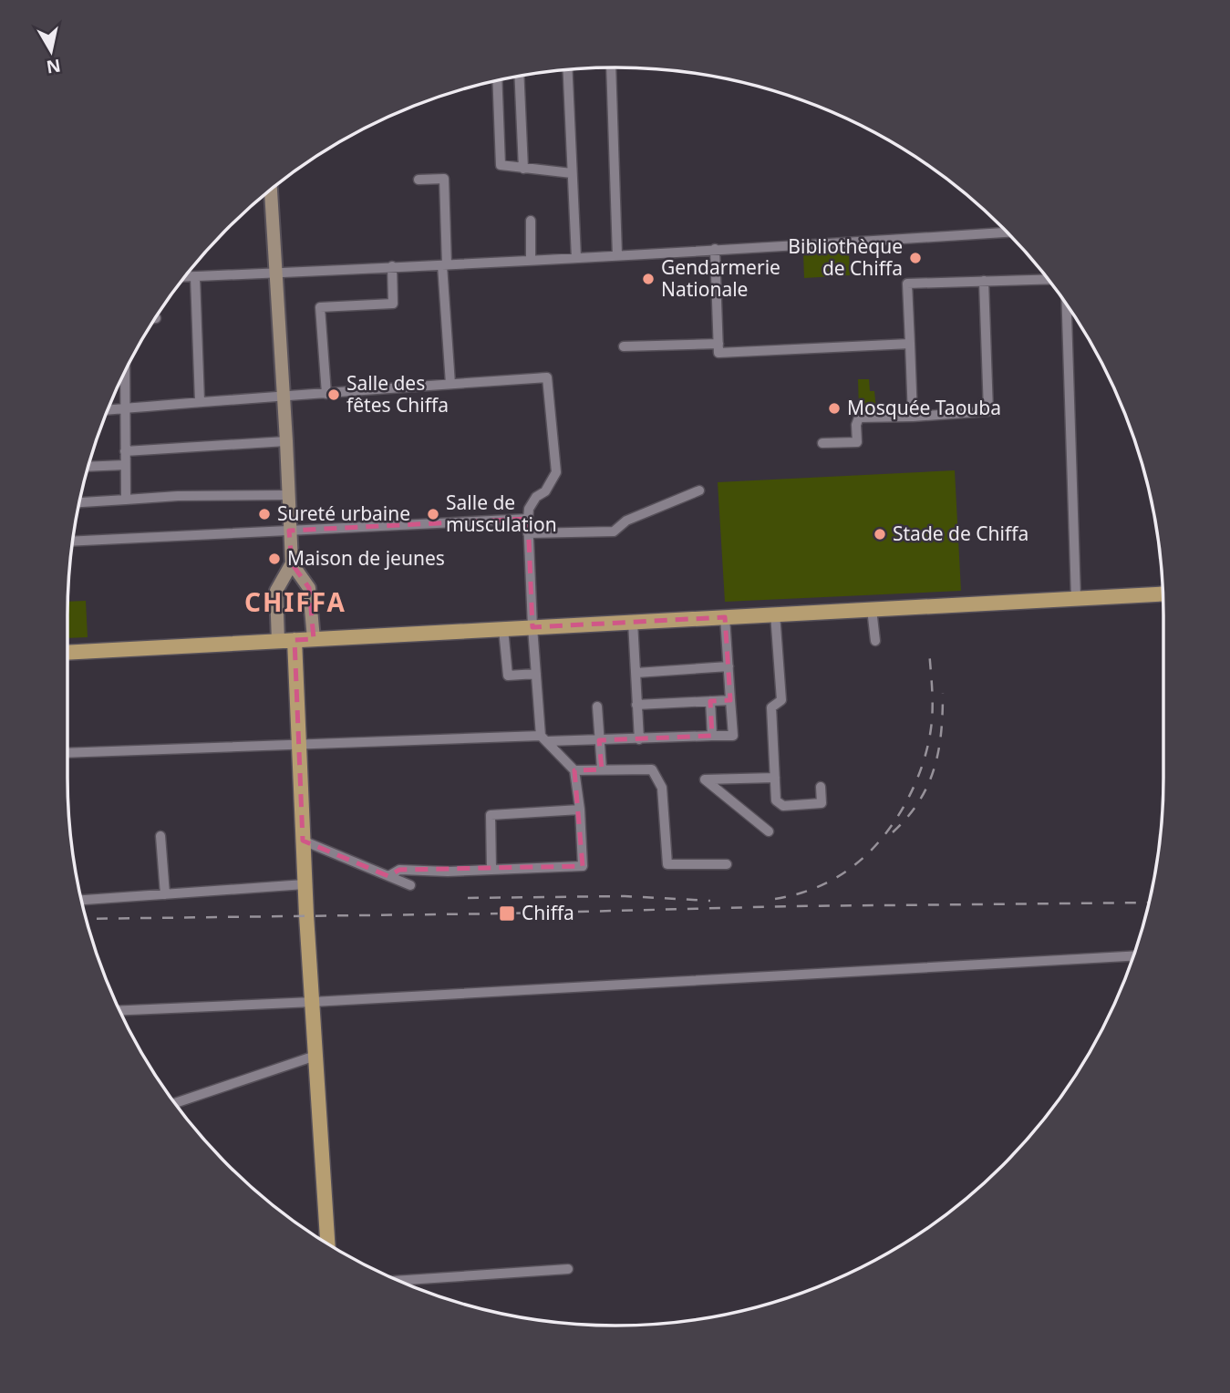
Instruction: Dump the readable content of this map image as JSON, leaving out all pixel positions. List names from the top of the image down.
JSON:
{
  "districts": ["CHIFFA"],
  "places": {
    "other": [
      "Bibliothèque de Chiffa",
      "Gendarmerie Nationale",
      "Salle des fêtes Chiffa",
      "Mosquée Taouba",
      "Sureté urbaine",
      "Salle de musculation",
      "Stade de Chiffa",
      "Maison de jeunes"
    ],
    "transit": ["Chiffa"]
  },
  "north": "bottom"
}
